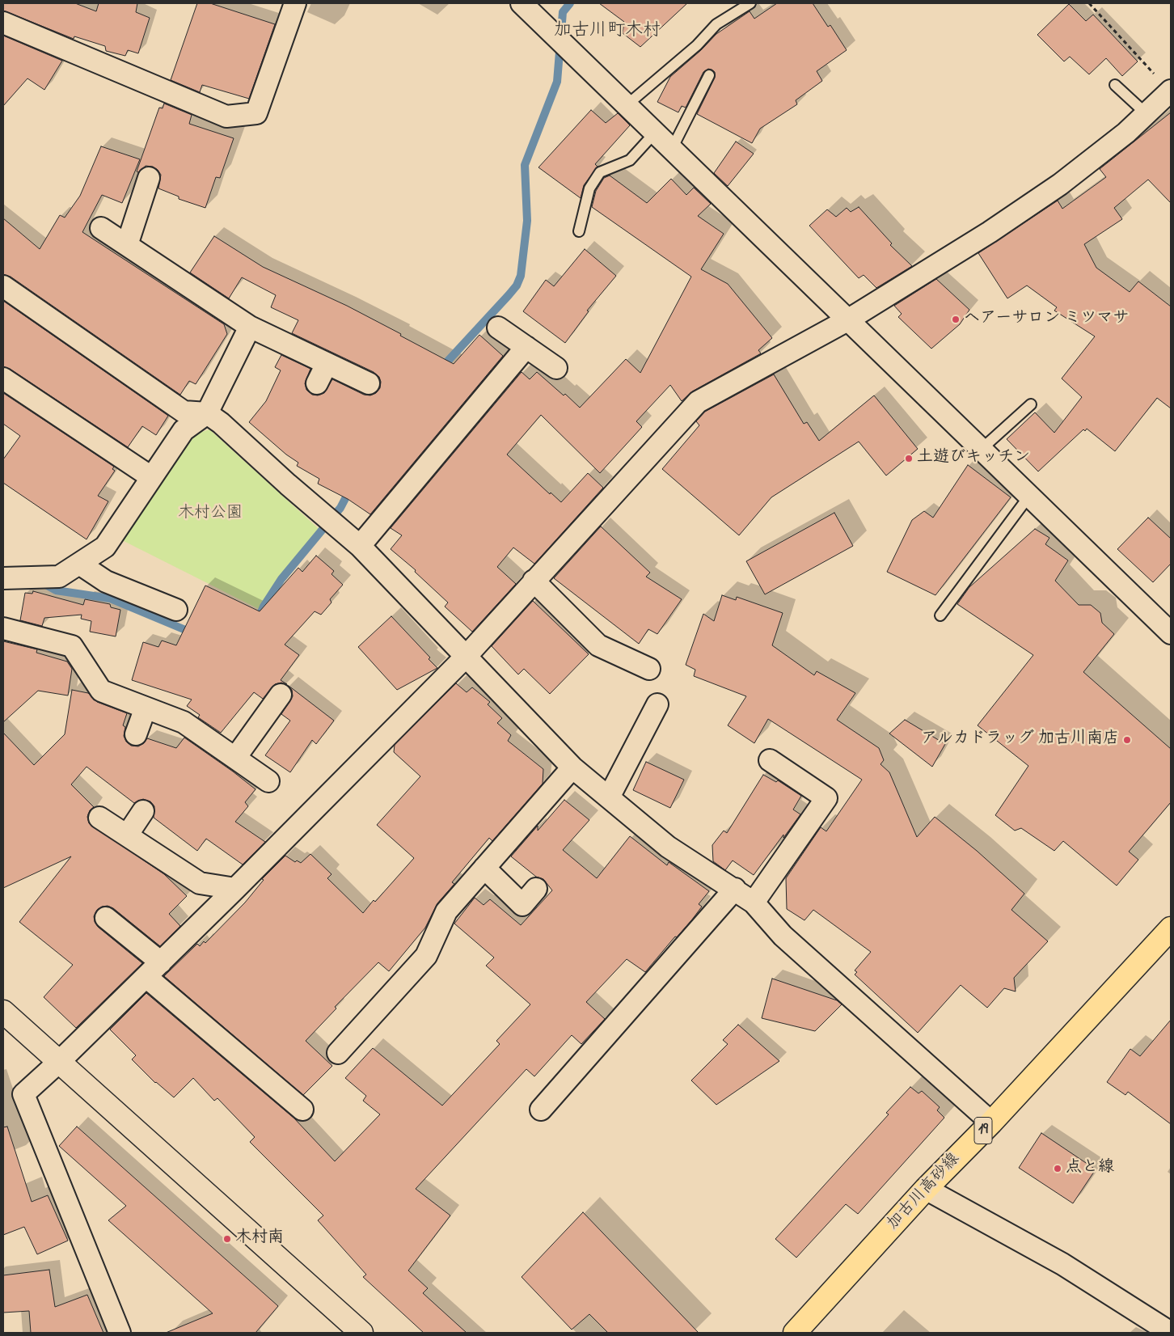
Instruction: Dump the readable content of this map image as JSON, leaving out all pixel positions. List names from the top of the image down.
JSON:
{
  "streets": {
    "main road": ["19", "加古川高砂線"]
  },
  "districts": ["加古川町木村"],
  "parks": ["木村公園"],
  "places": [
    "ヘアーサロン ミツマサ",
    "土遊びキッチン",
    "アルカドラッグ 加古川南店",
    "点と線",
    "木村南"
  ]
}
